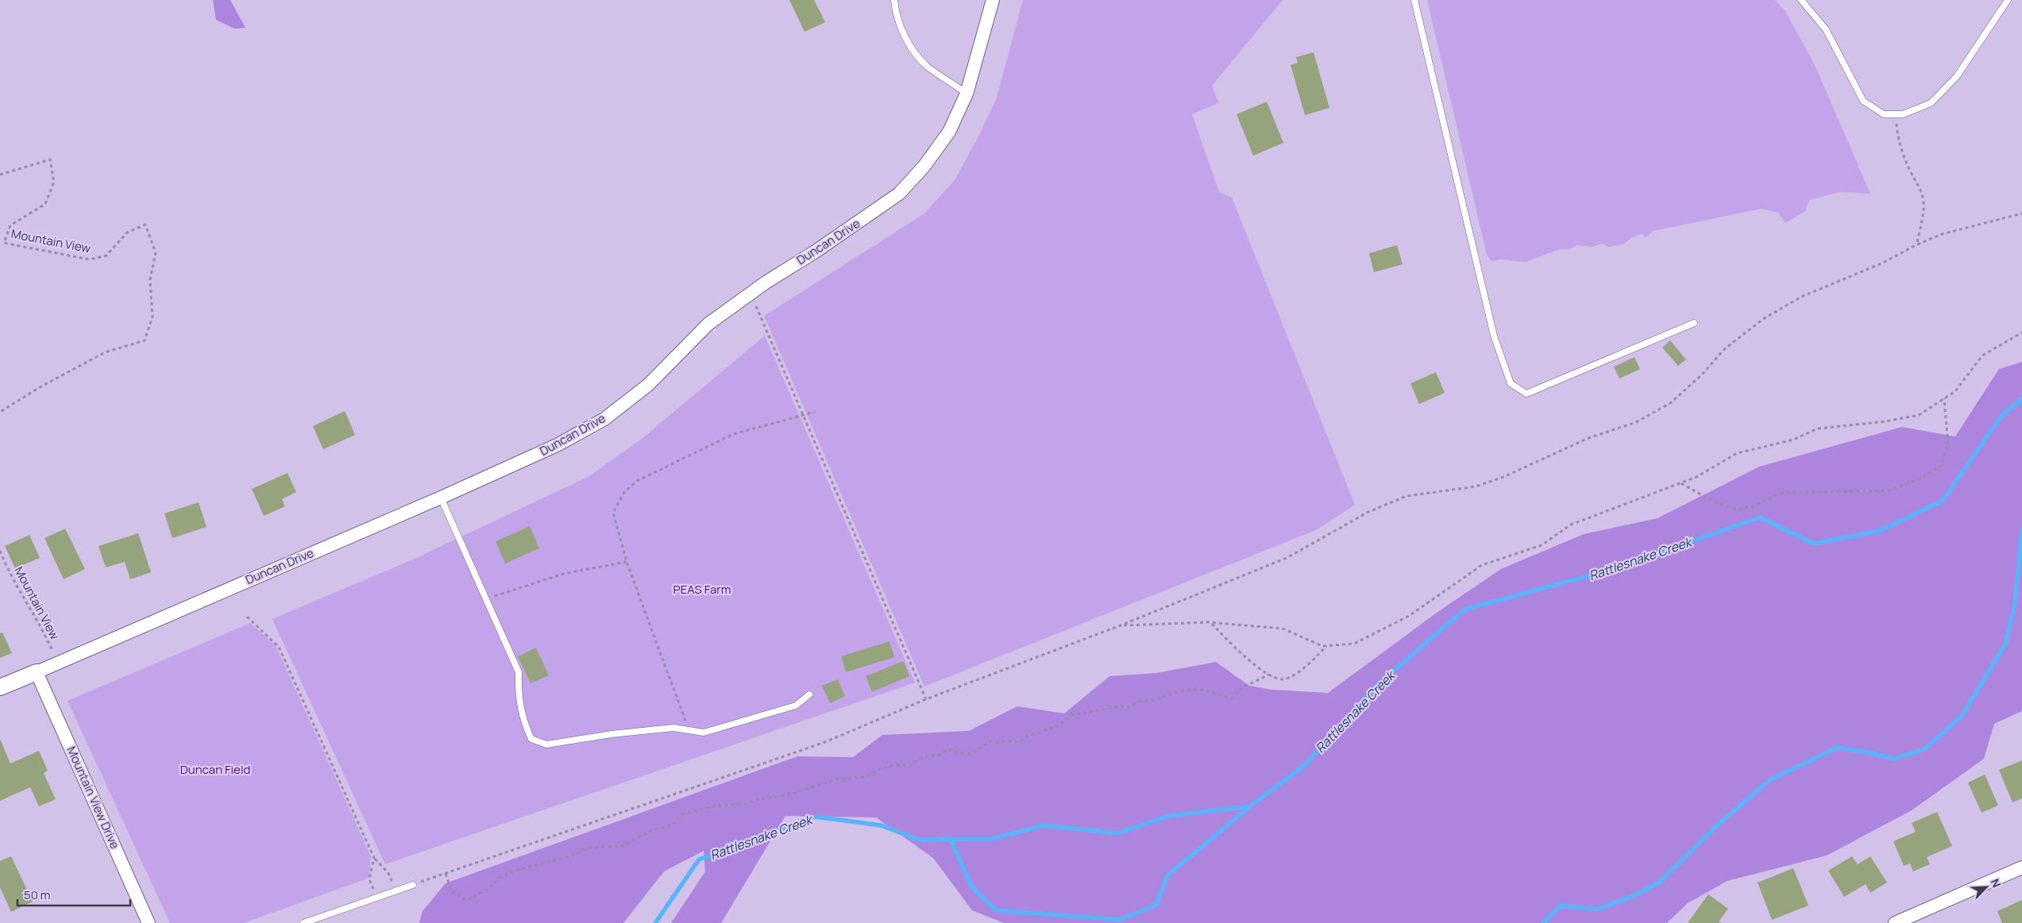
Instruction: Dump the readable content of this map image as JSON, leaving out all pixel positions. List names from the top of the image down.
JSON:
{
  "streets": {
    "street": ["Duncan Drive", "Mountain View Drive"],
    "path": ["Mountain View"]
  },
  "crossings": [
    ["Mountain View", "Duncan Drive"],
    ["Duncan Drive", "Mountain View Drive"]
  ],
  "water": ["Rattlesnake Creek"],
  "parks": ["PEAS Farm", "Duncan Field"],
  "scale_bar": "50 m",
  "north": "top right"
}
